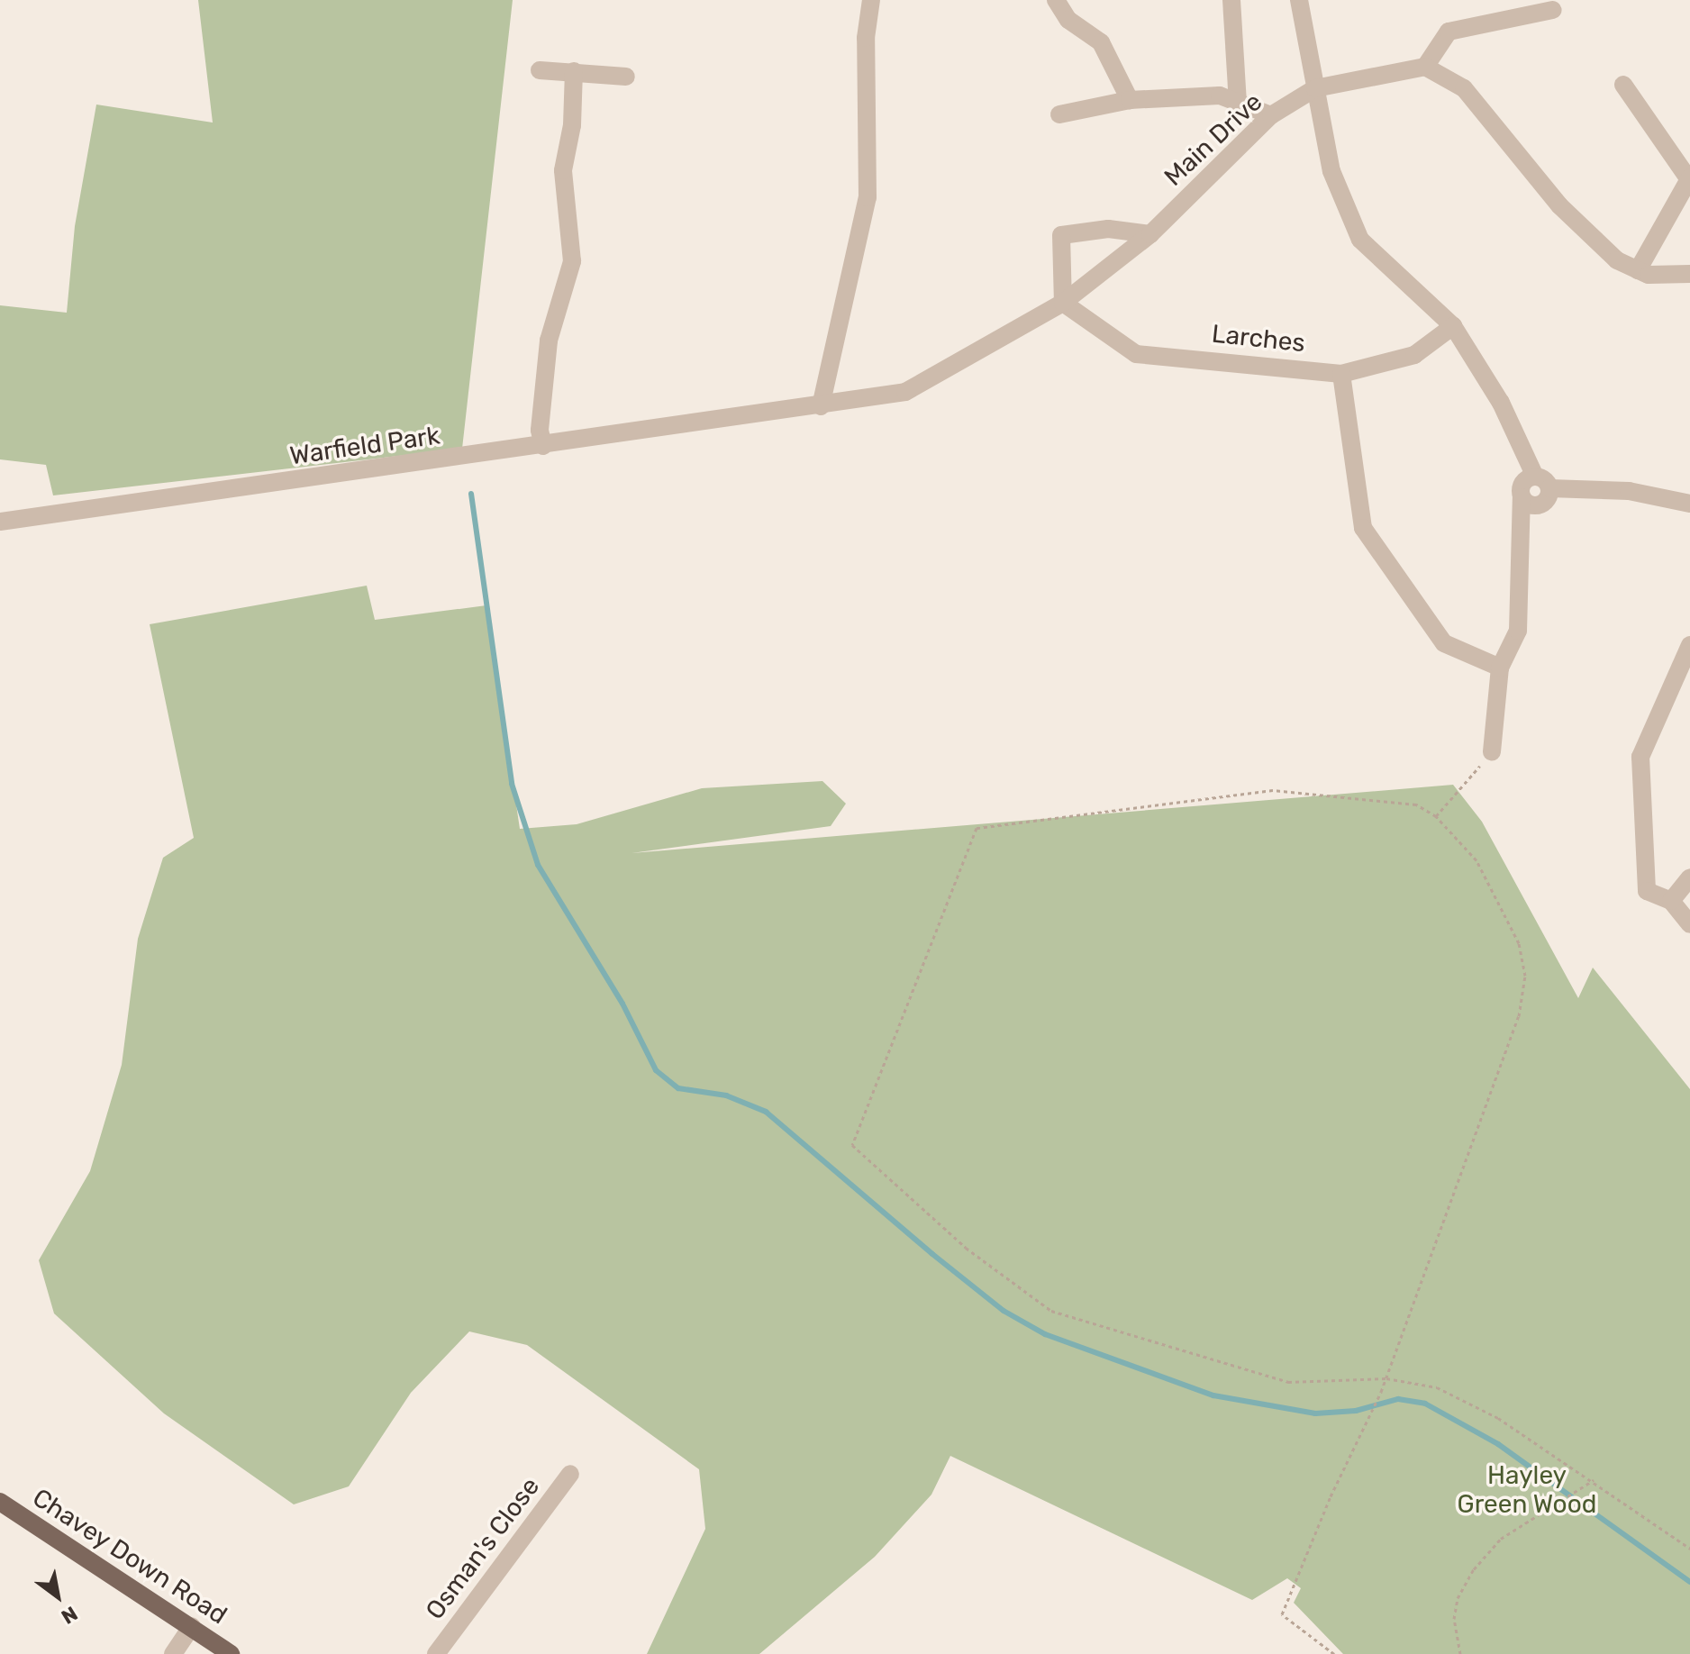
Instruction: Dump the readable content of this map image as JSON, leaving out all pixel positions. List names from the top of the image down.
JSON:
{
  "streets": {
    "main road": ["Chavey Down Road"],
    "street": [
      "Main Drive",
      "Larches",
      "Warfield Park",
      "Osman's Close"
    ]
  },
  "crossings": [
    ["Main Drive", "Larches"],
    ["Main Drive", "Warfield Park"]
  ],
  "parks": ["Hayley Green Wood"],
  "north": "bottom right"
}
